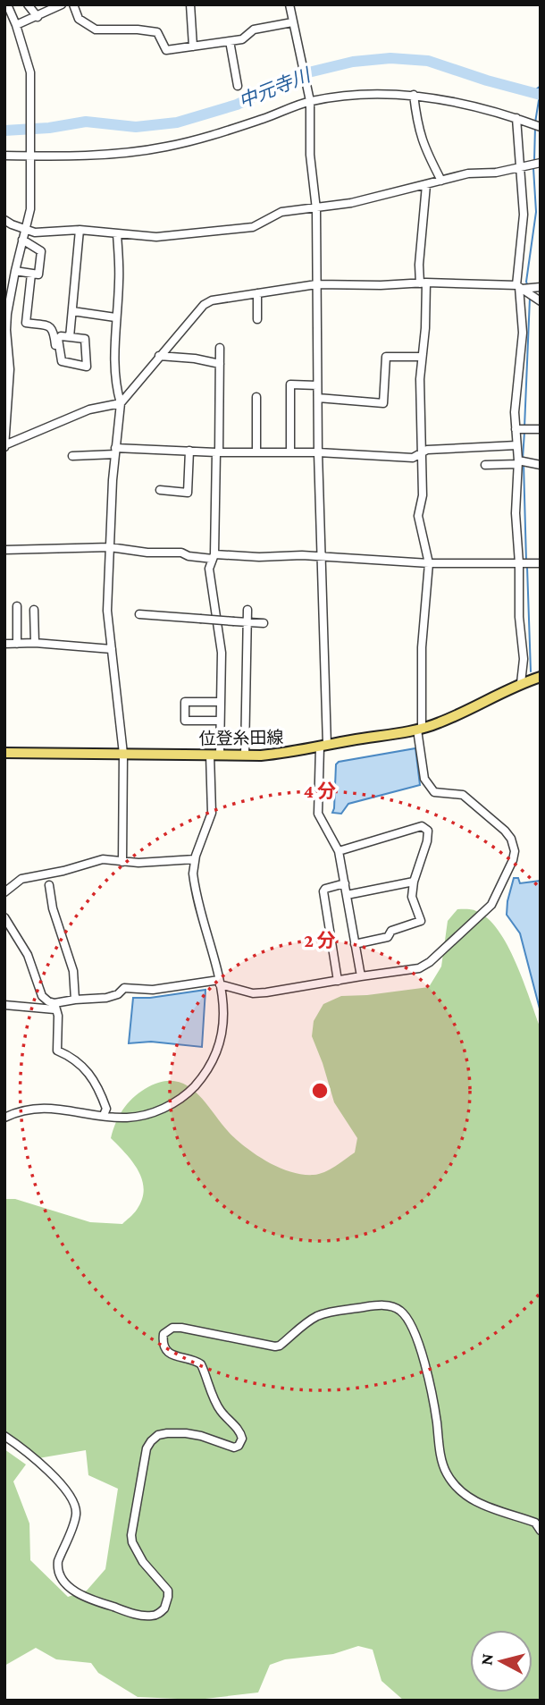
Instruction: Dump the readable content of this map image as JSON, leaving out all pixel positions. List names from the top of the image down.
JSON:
{
  "streets": {
    "main road": ["位登糸田線"]
  },
  "water": ["中元寺川"],
  "north": "left",
  "rings": ["4 分", "2 分"]
}
